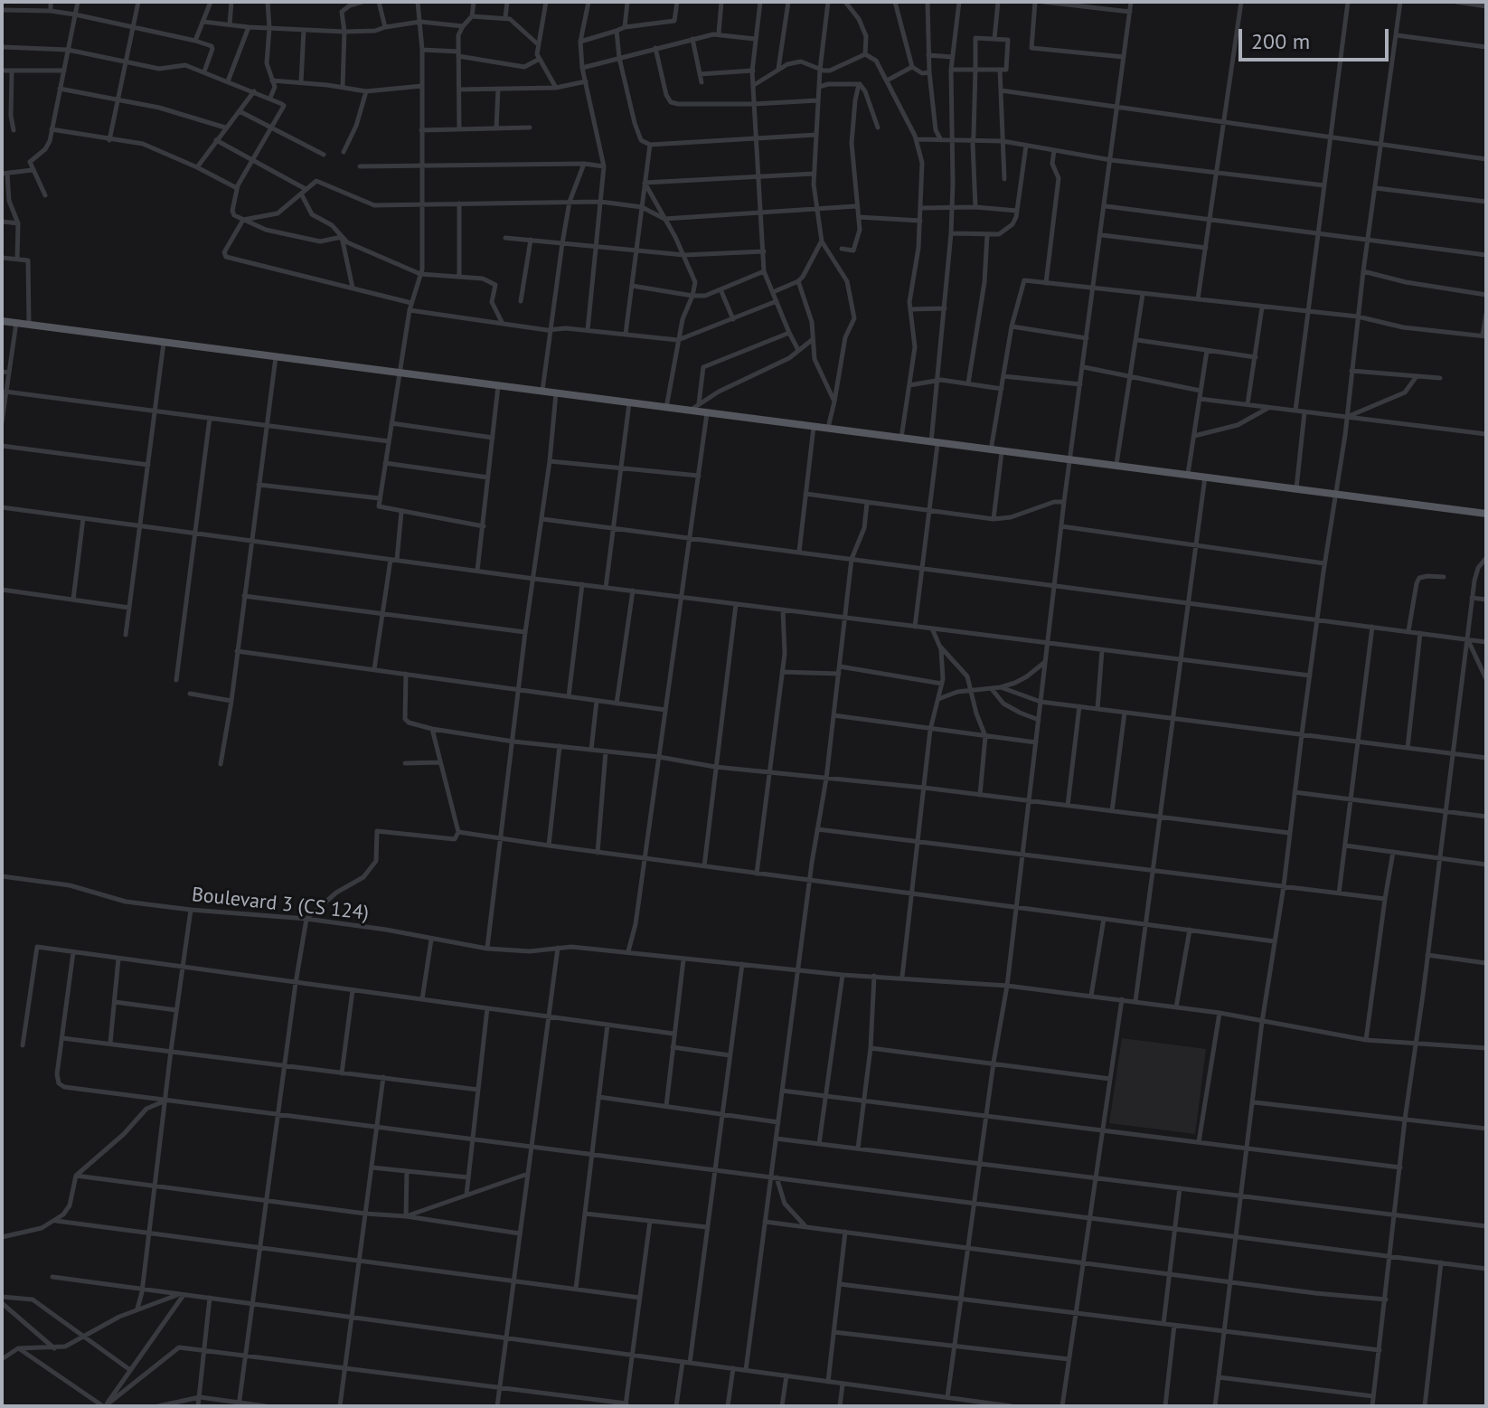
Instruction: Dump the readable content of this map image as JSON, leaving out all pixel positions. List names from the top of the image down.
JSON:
{
  "streets": {
    "street": ["Boulevard 3 (CS 124)"]
  },
  "scale_bar": "200 m"
}
